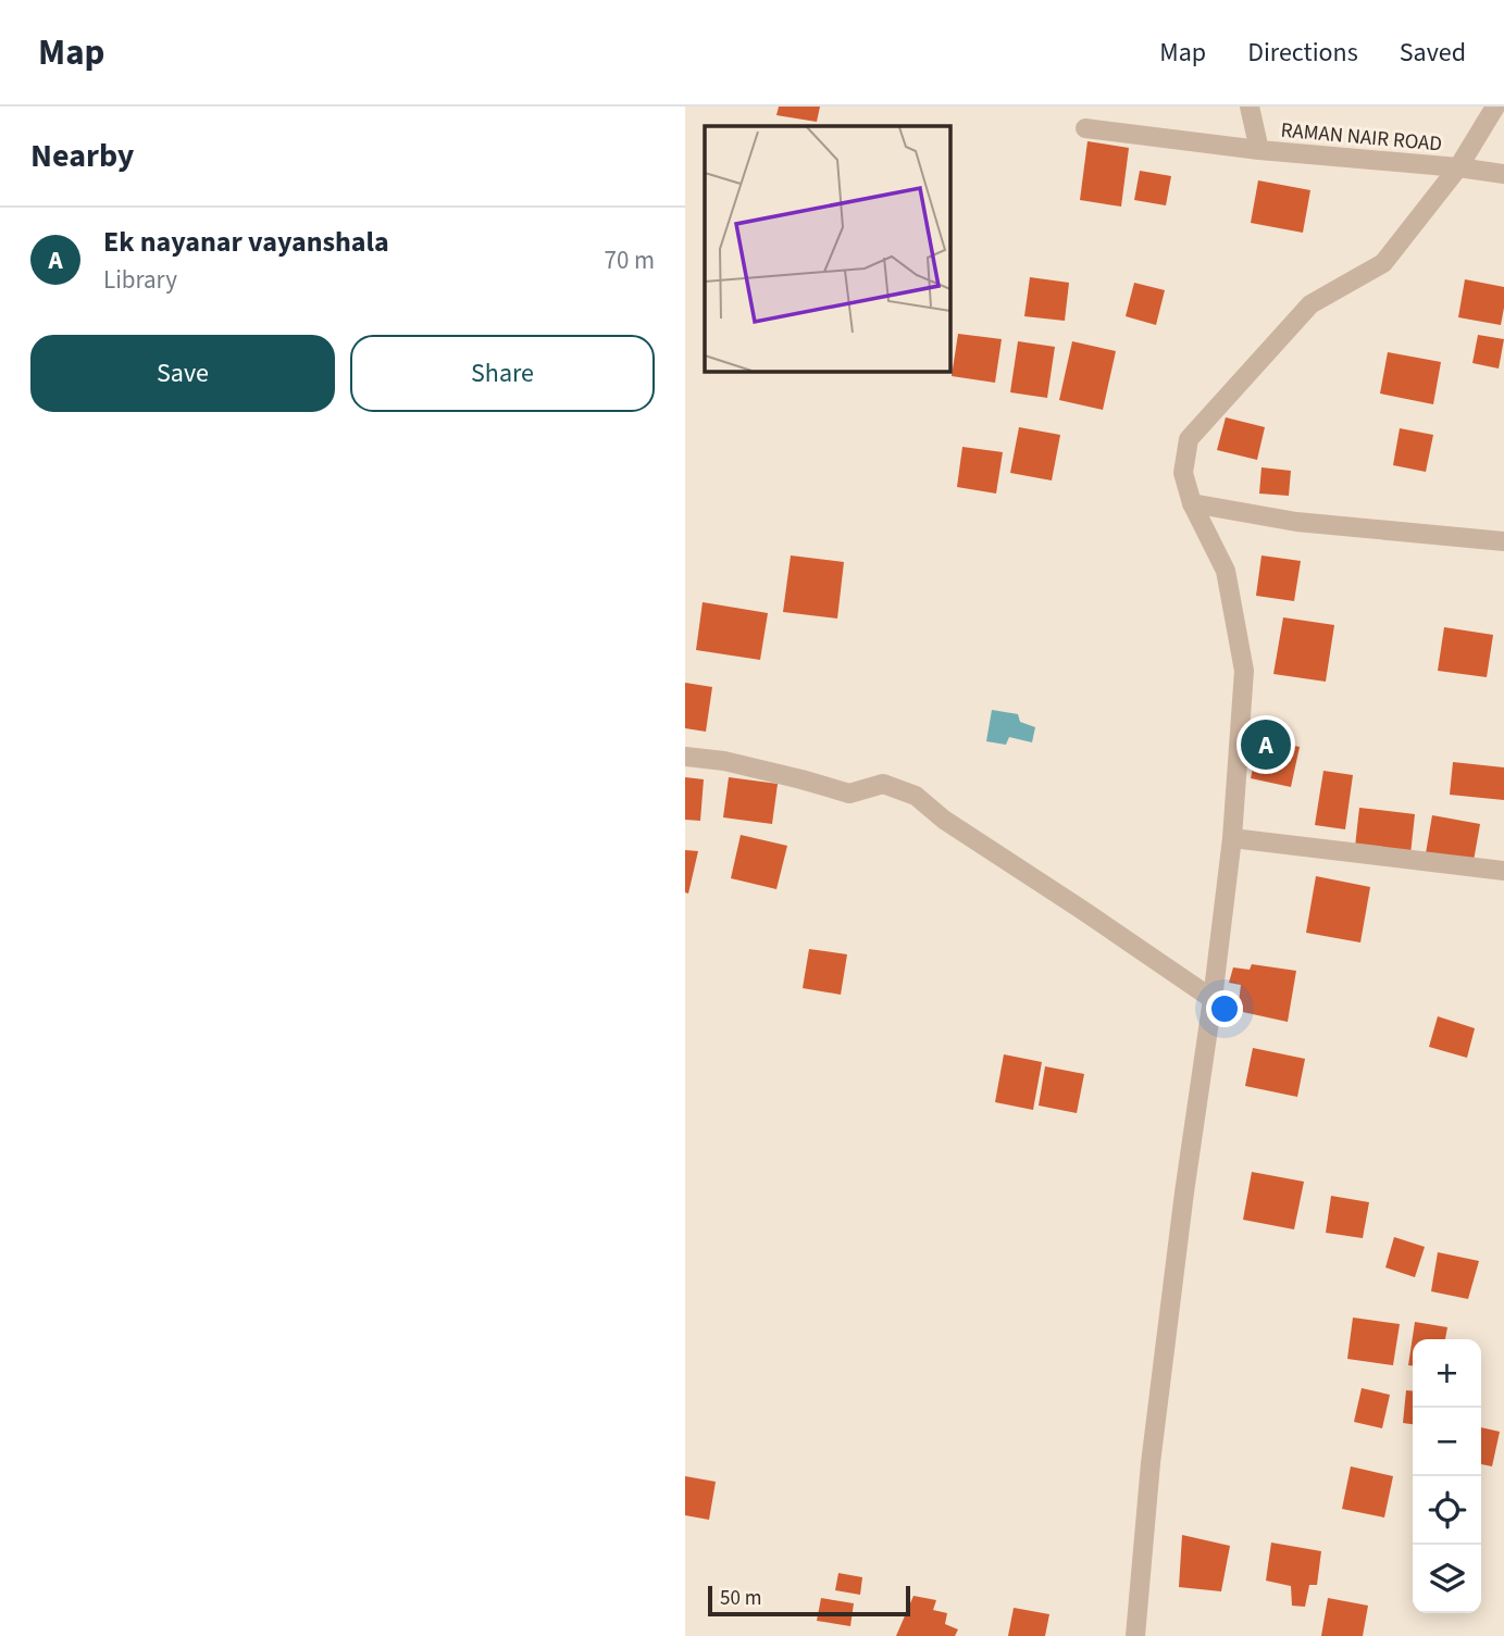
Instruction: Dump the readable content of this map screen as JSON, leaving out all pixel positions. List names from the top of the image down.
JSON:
{
  "streets": {
    "street": ["RAMAN NAIR ROAD"]
  },
  "scale_bar": "50 m",
  "page": {
    "header": "Map",
    "nav": ["Map", "Directions", "Saved"],
    "heading": "Nearby",
    "list": [
      {
        "mark": "A",
        "name": "Ek nayanar vayanshala",
        "note": "Library",
        "value": "70 m"
      }
    ],
    "buttons": ["Save", "Share"],
    "pins": "A",
    "map_buttons": ["+", "−"],
    "scale": "50 m"
  }
}
